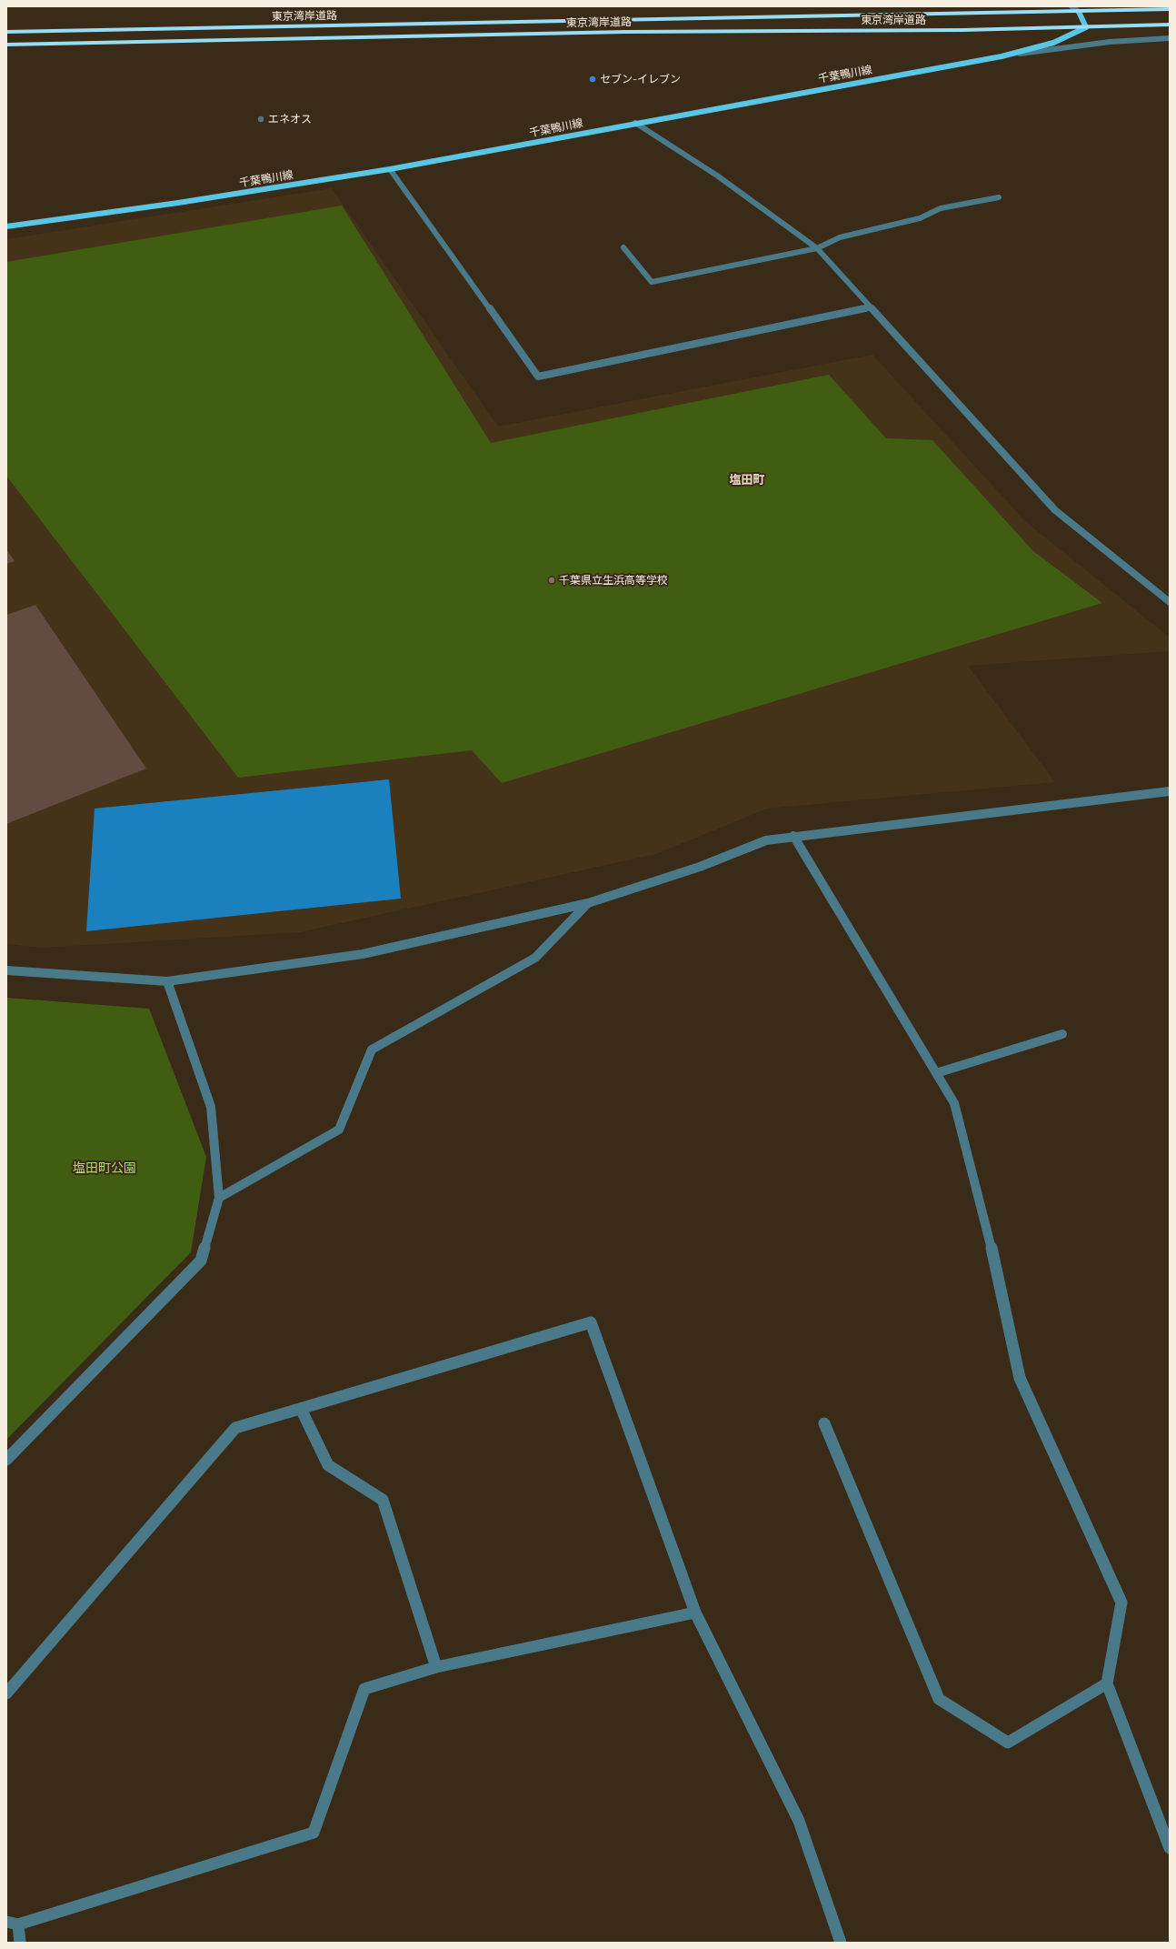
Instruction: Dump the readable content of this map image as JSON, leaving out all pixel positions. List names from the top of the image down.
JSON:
{
  "streets": {
    "highway": ["東京湾岸道路"],
    "main road": ["千葉鴨川線"]
  },
  "crossings": [
    ["東京湾岸道路", "千葉鴨川線"]
  ],
  "districts": ["塩田町"],
  "parks": ["塩田町公園"],
  "places": ["セブン-イレブン", "エネオス", "千葉県立生浜高等学校"]
}
